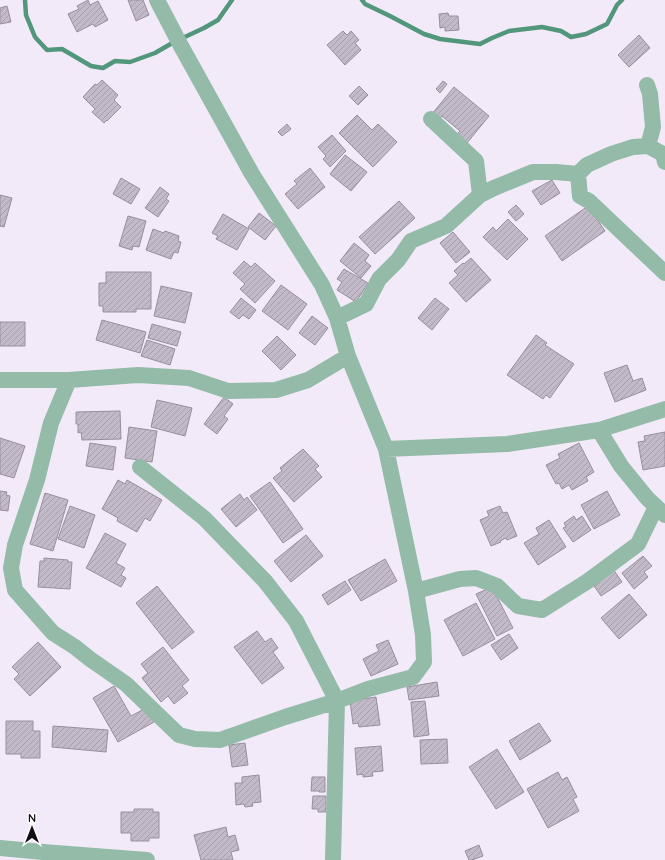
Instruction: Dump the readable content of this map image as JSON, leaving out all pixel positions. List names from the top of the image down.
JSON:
{
  "north": "top"
}
